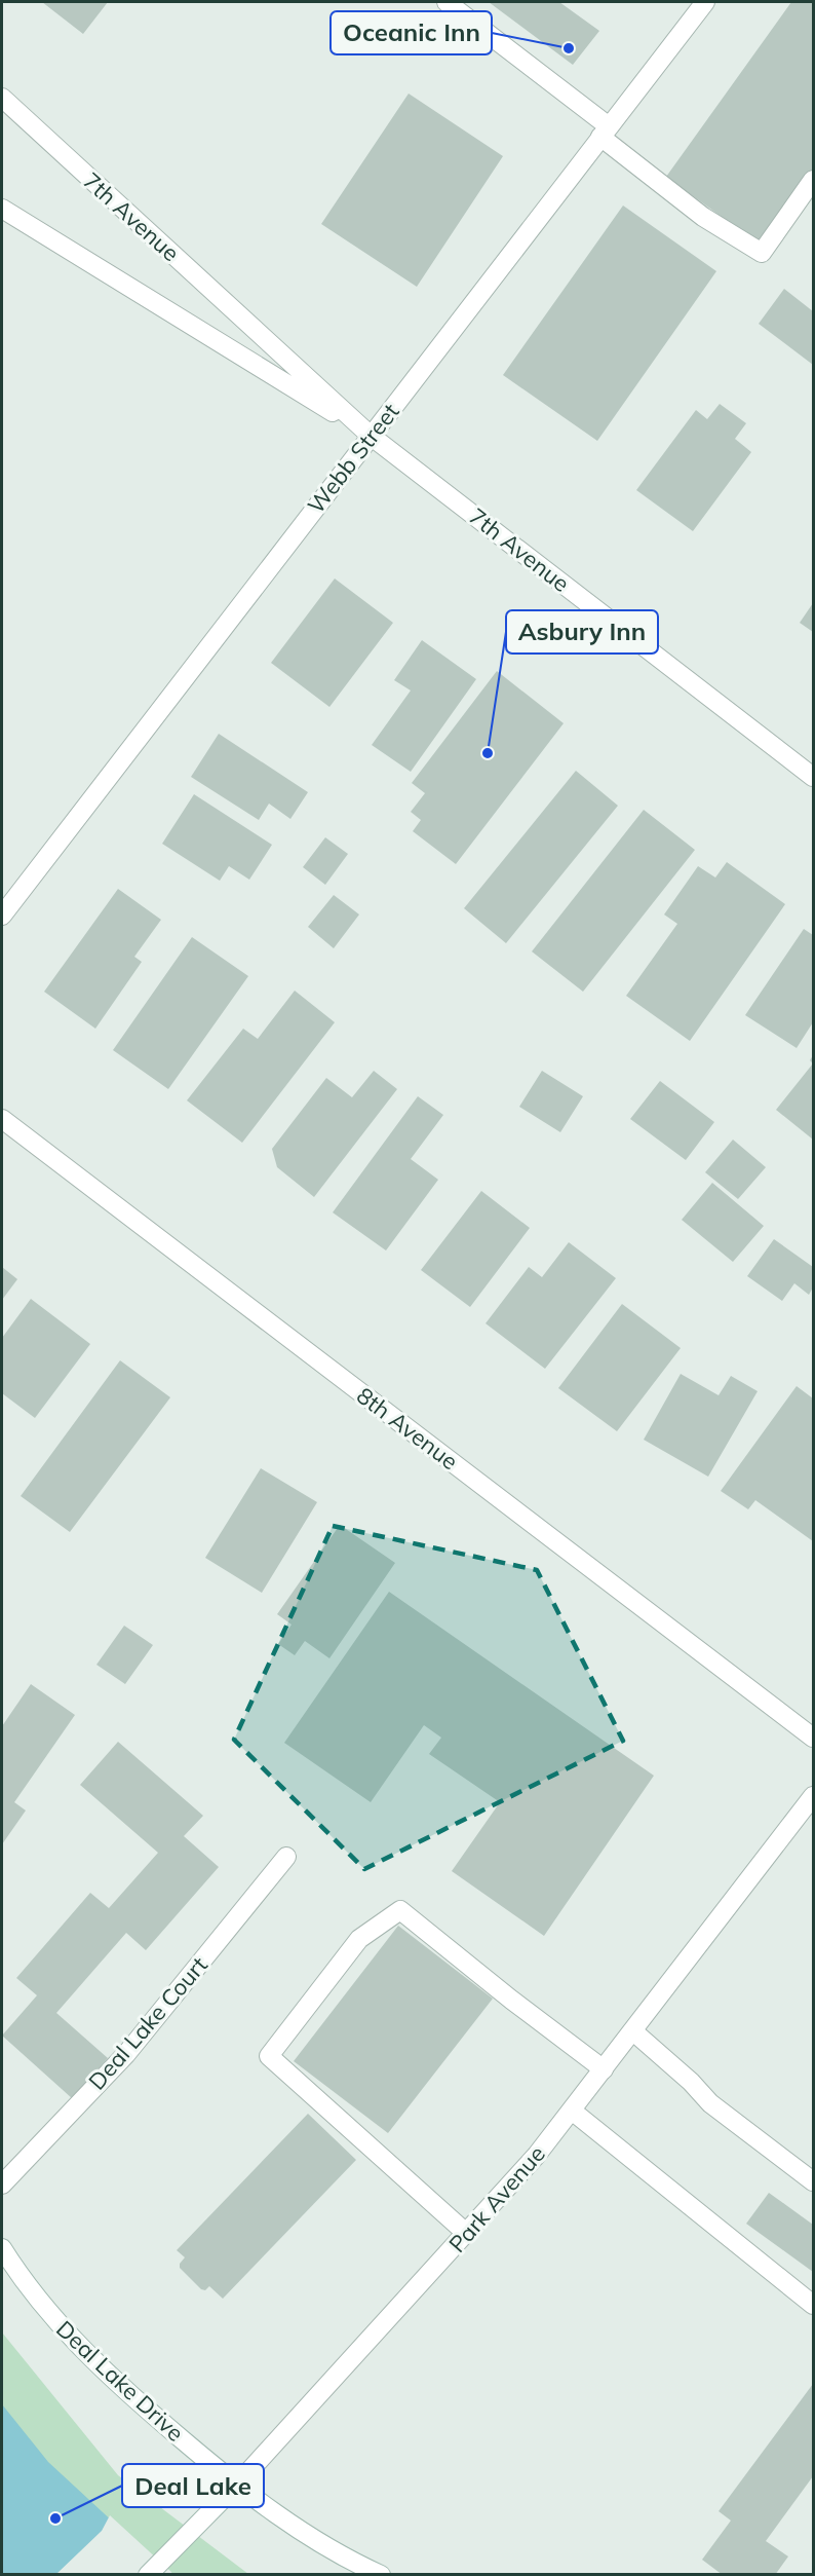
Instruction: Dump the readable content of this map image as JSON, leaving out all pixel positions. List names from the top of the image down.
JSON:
{
  "streets": {
    "street": [
      "7th Avenue",
      "Webb Street",
      "8th Avenue",
      "Deal Lake Court",
      "Park Avenue",
      "Deal Lake Drive"
    ]
  },
  "crossings": [
    ["7th Avenue", "Webb Street"],
    ["Park Avenue", "Deal Lake Drive"]
  ],
  "places": ["Oceanic Inn", "Asbury Inn", "Deal Lake"]
}
